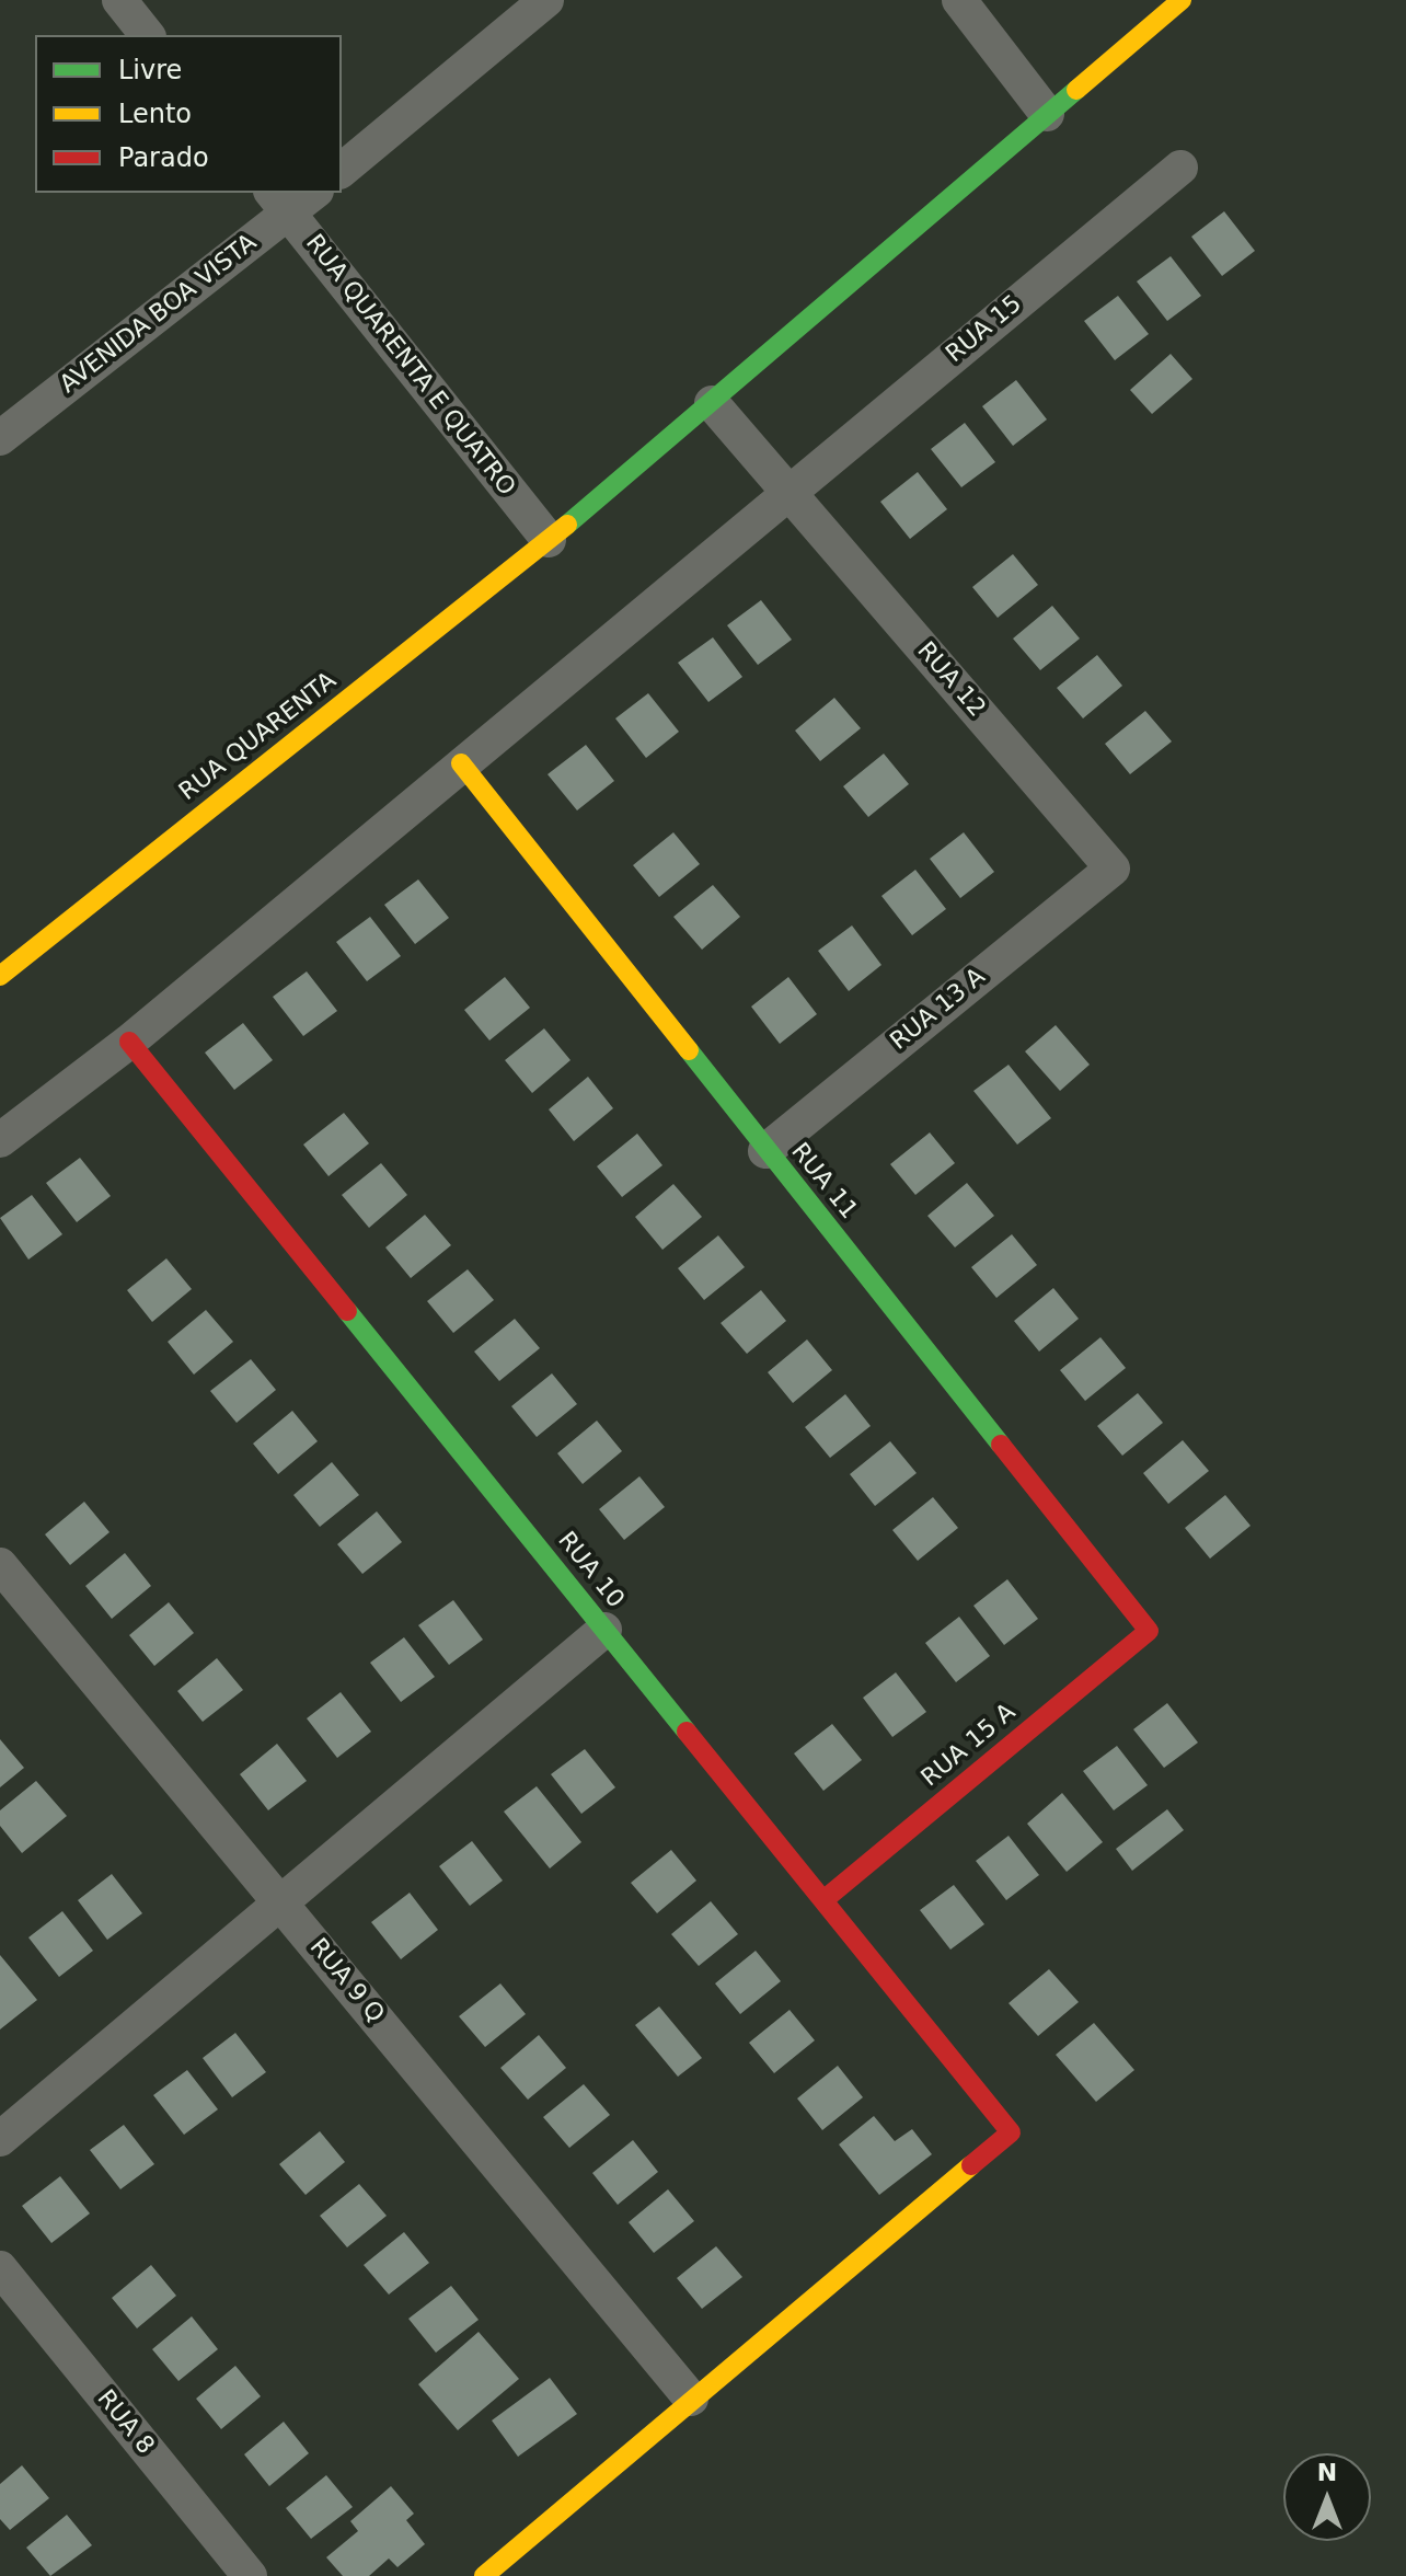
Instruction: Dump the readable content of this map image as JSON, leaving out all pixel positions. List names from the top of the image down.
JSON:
{
  "streets": {
    "street": [
      "AVENIDA BOA VISTA",
      "RUA 15",
      "RUA QUARENTA E QUATRO",
      "RUA 12",
      "RUA QUARENTA",
      "RUA 13 A",
      "RUA 11",
      "RUA 10",
      "RUA 15 A",
      "RUA 9 Q",
      "RUA 8"
    ]
  },
  "crossings": [
    ["AVENIDA BOA VISTA", "RUA QUARENTA E QUATRO"],
    ["RUA 15", "RUA 12"],
    ["RUA 15", "RUA 11"],
    ["RUA 15", "RUA 10"],
    ["RUA QUARENTA E QUATRO", "RUA QUARENTA"],
    ["RUA 12", "RUA QUARENTA"],
    ["RUA 12", "RUA 13 A"],
    ["RUA 13 A", "RUA 11"],
    ["RUA 11", "RUA 15 A"],
    ["RUA 10", "RUA 15 A"],
    ["RUA 10", "RUA 9 Q"]
  ],
  "legend": ["Livre", "Lento", "Parado"],
  "north": "top"
}
